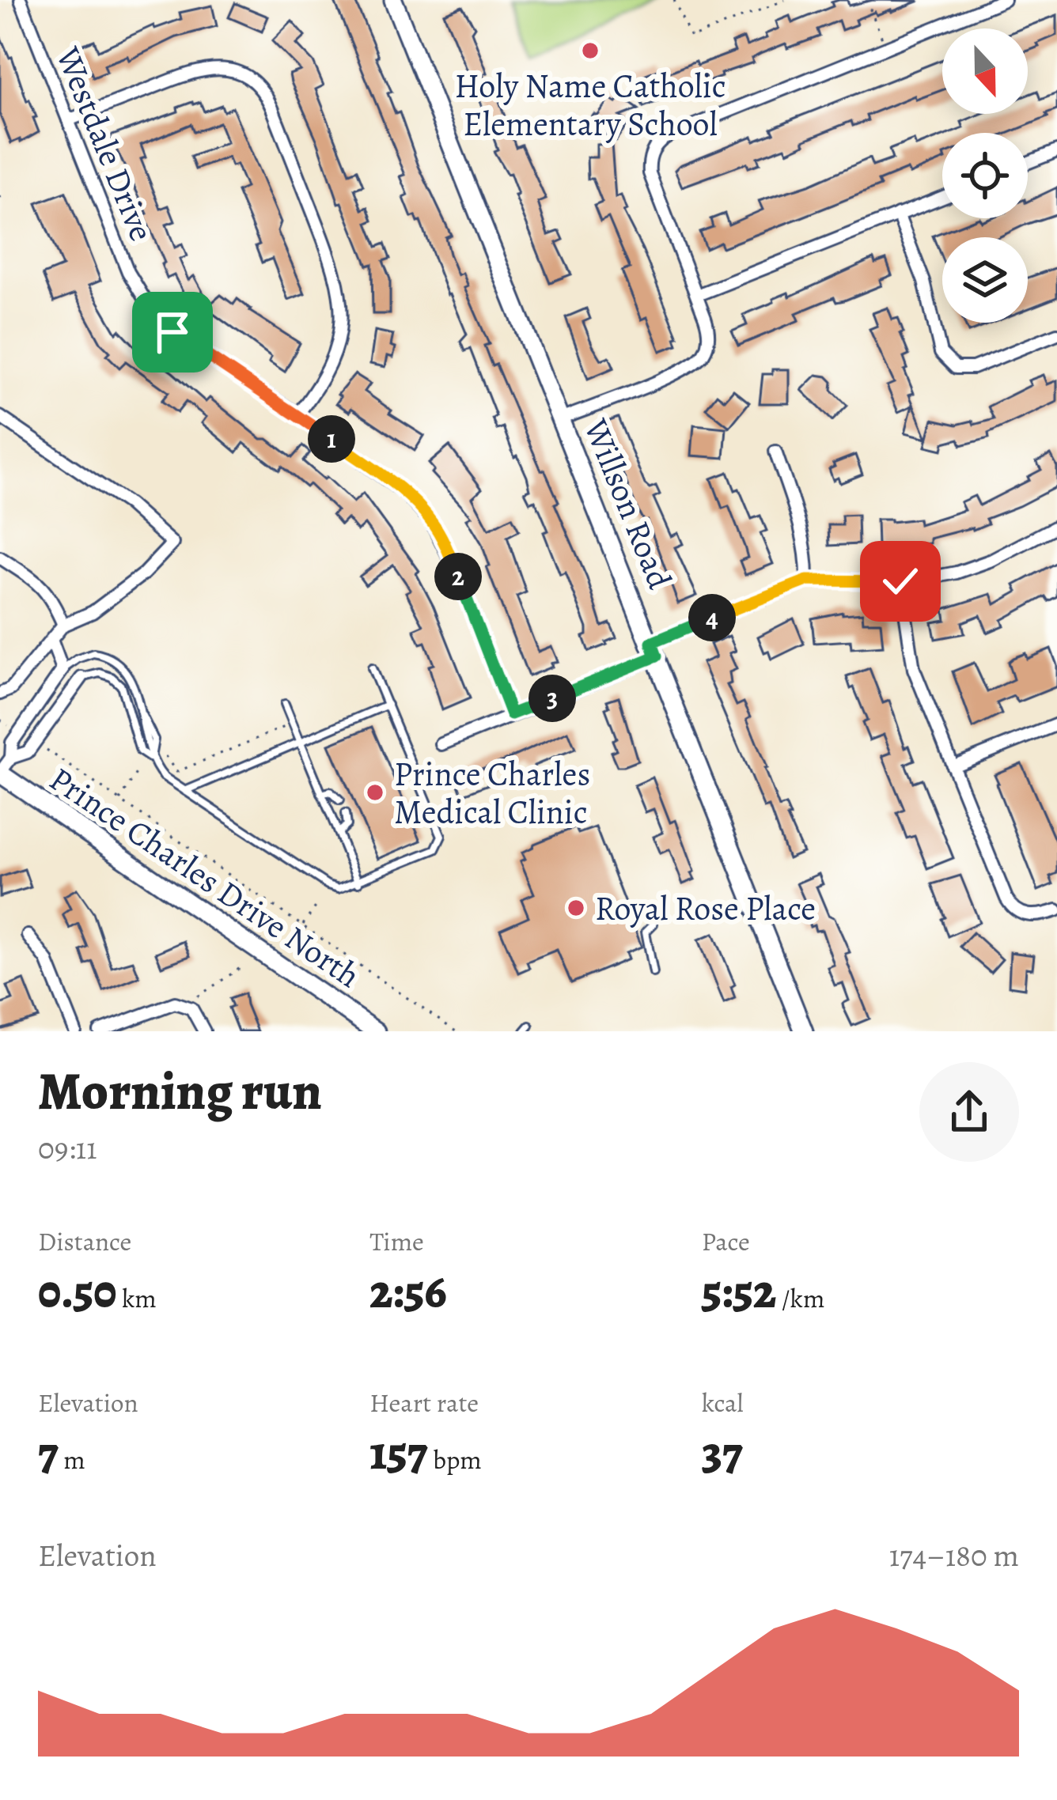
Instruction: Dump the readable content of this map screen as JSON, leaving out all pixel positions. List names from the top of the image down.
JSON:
{
  "streets": {
    "street": ["Westdale Drive", "Willson Road", "Prince Charles Drive North"]
  },
  "places": ["Holy Name Catholic Elementary School", "Prince Charles Medical Clinic", "Royal Rose Place"],
  "north": "bottom",
  "page": {
    "pins": [
      "1",
      "2",
      "4",
      "3"
    ],
    "heading": ["Morning run", "09:11"],
    "stats": [
      ["Distance", "0.50 km"],
      ["Time", "2:56"],
      ["Pace", "5:52 /km"],
      ["Elevation", "7 m"],
      ["Heart rate", "157 bpm"],
      ["kcal", "37"]
    ],
    "chart": ["Elevation", "174–180 m"]
  }
}
